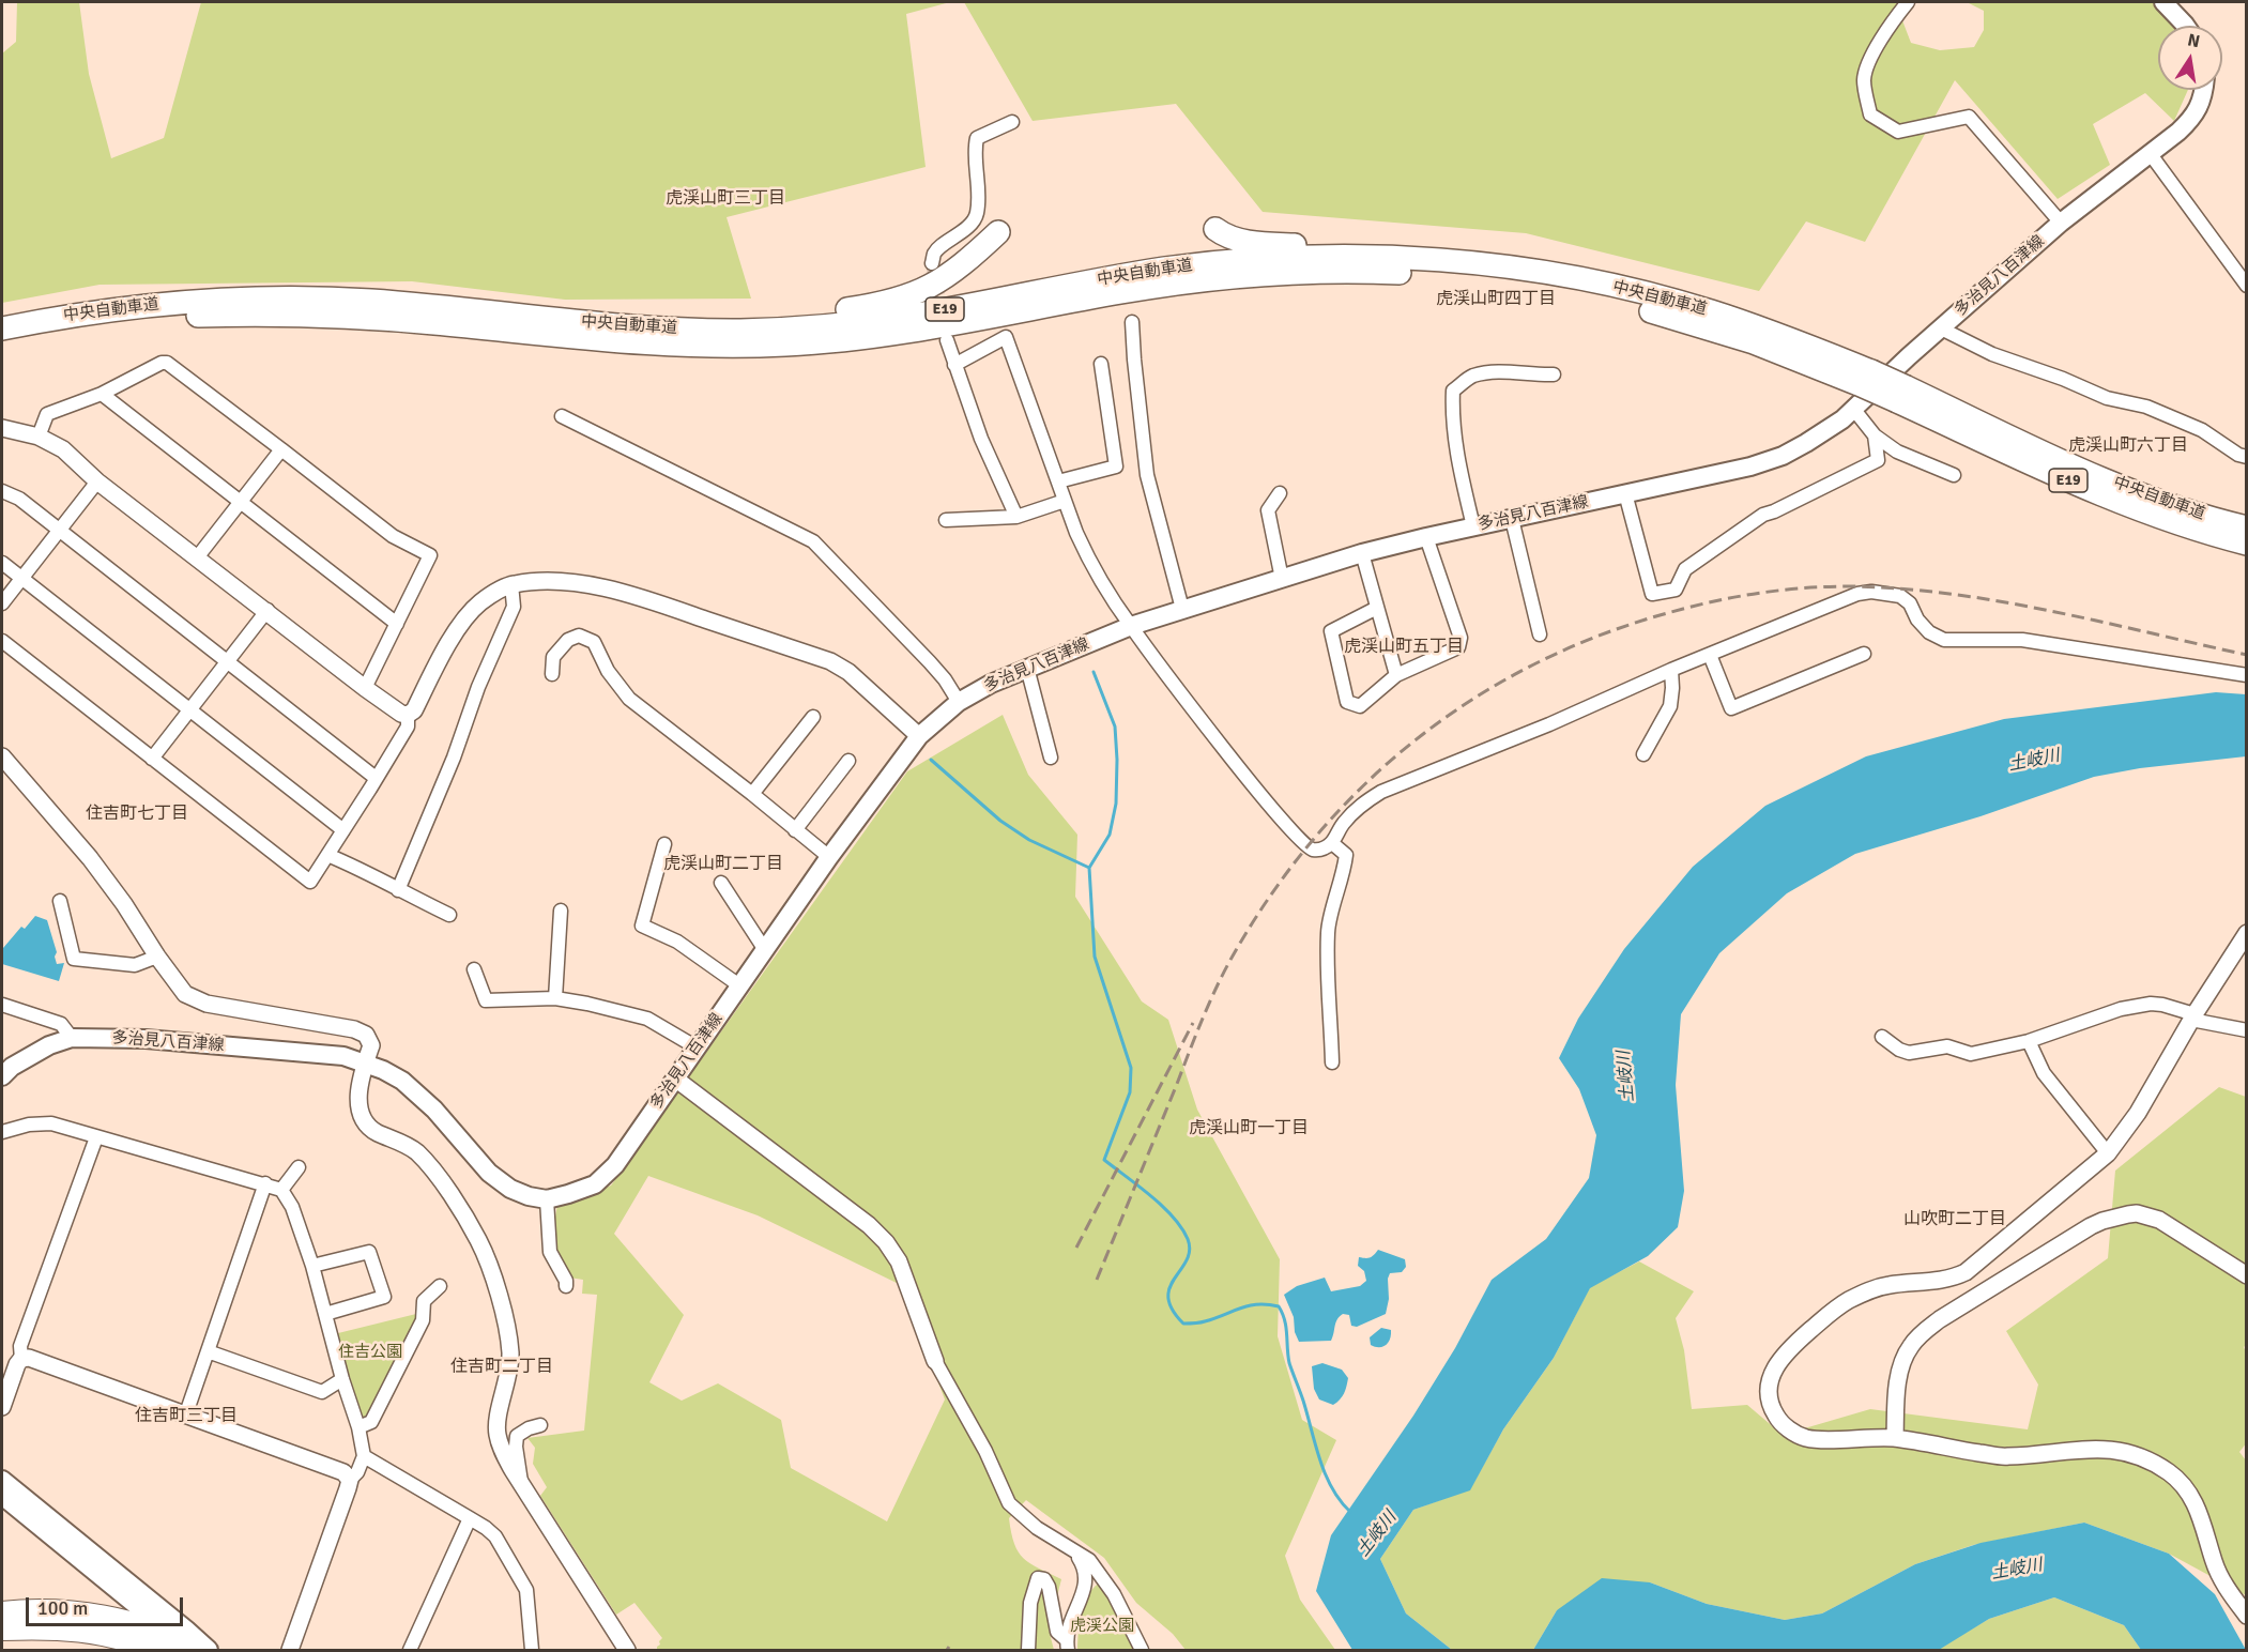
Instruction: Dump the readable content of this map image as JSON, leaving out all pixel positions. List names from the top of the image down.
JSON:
{
  "streets": {
    "highway": ["中央自動車道", "E19"],
    "main road": ["多治見八百津線"]
  },
  "districts": [
    "虎渓山町三丁目",
    "虎渓山町四丁目",
    "虎渓山町六丁目",
    "虎渓山町五丁目",
    "住吉町七丁目",
    "虎渓山町二丁目",
    "虎渓山町一丁目",
    "山吹町二丁目",
    "住吉町二丁目",
    "住吉町三丁目"
  ],
  "water": ["土岐川"],
  "parks": ["住吉公園", "虎渓公園"],
  "scale_bar": "100 m",
  "north": "top"
}
